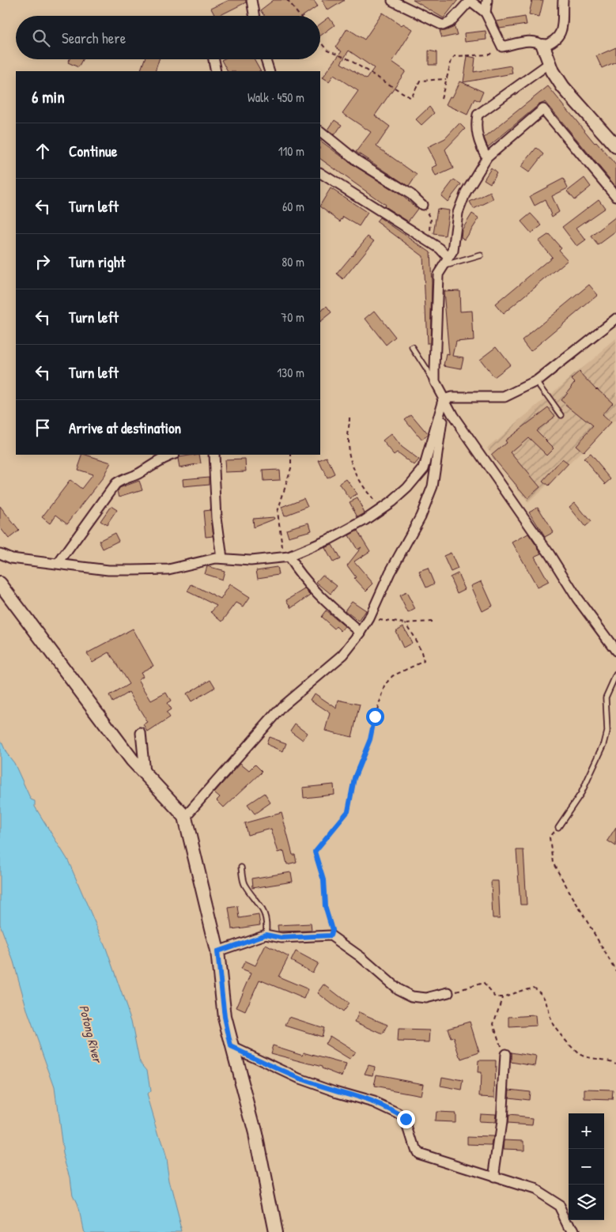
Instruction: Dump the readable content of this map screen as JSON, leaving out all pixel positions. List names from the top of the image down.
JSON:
{
  "water": ["Potong River"],
  "page": {
    "search": "Search here",
    "heading": ["6 min", "Walk · 450 m"],
    "list": [
      ["Continue", "110 m"],
      ["Turn left", "60 m"],
      ["Turn right", "80 m"],
      ["Turn left", "70 m"],
      ["Turn left", "130 m"],
      "Arrive at destination"
    ],
    "map_buttons": ["+", "−"]
  }
}
